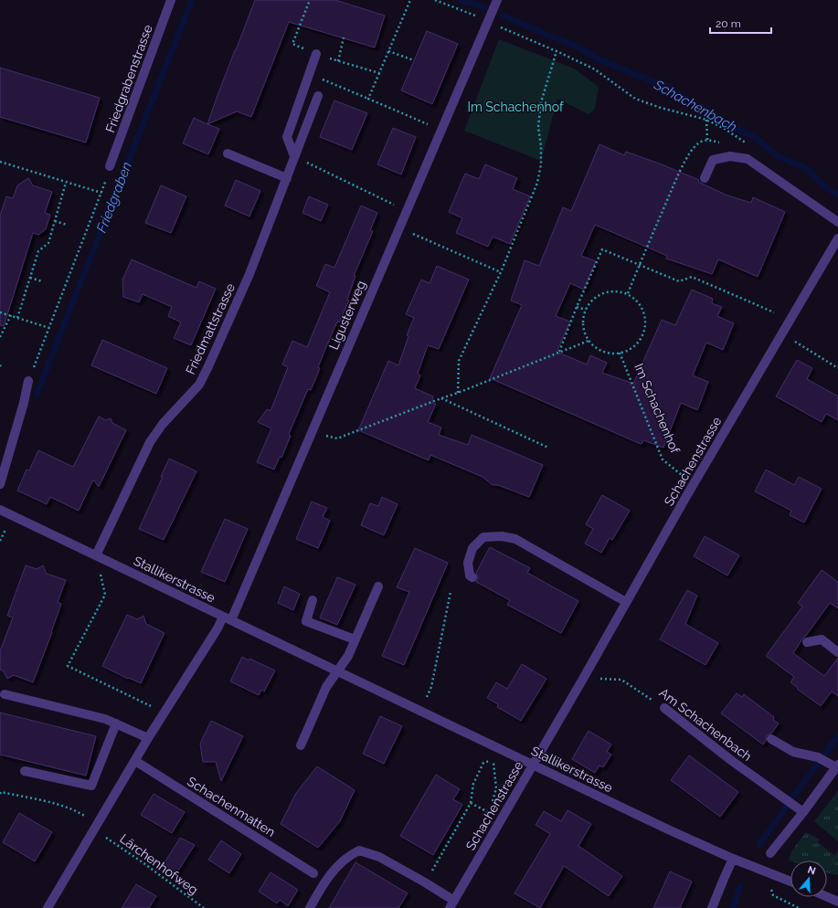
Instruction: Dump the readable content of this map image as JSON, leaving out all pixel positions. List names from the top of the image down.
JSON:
{
  "streets": {
    "street": [
      "Friedgrabenstrasse",
      "Ligusterweg",
      "Friedmattstrasse",
      "Schachenstrasse",
      "Stallikerstrasse",
      "Am Schachenbach",
      "Schachenmatten"
    ],
    "path": ["Im Schachenhof", "Lärchenhofweg"]
  },
  "crossings": [
    ["Ligusterweg", "Stallikerstrasse"],
    ["Friedmattstrasse", "Stallikerstrasse"],
    ["Im Schachenhof", "Schachenstrasse"],
    ["Schachenstrasse", "Stallikerstrasse"],
    ["Schachenstrasse", "Am Schachenbach"]
  ],
  "water": ["Schachenbach", "Friedgraben"],
  "parks": ["Im Schachenhof"],
  "scale_bar": "20 m",
  "north": "top"
}
